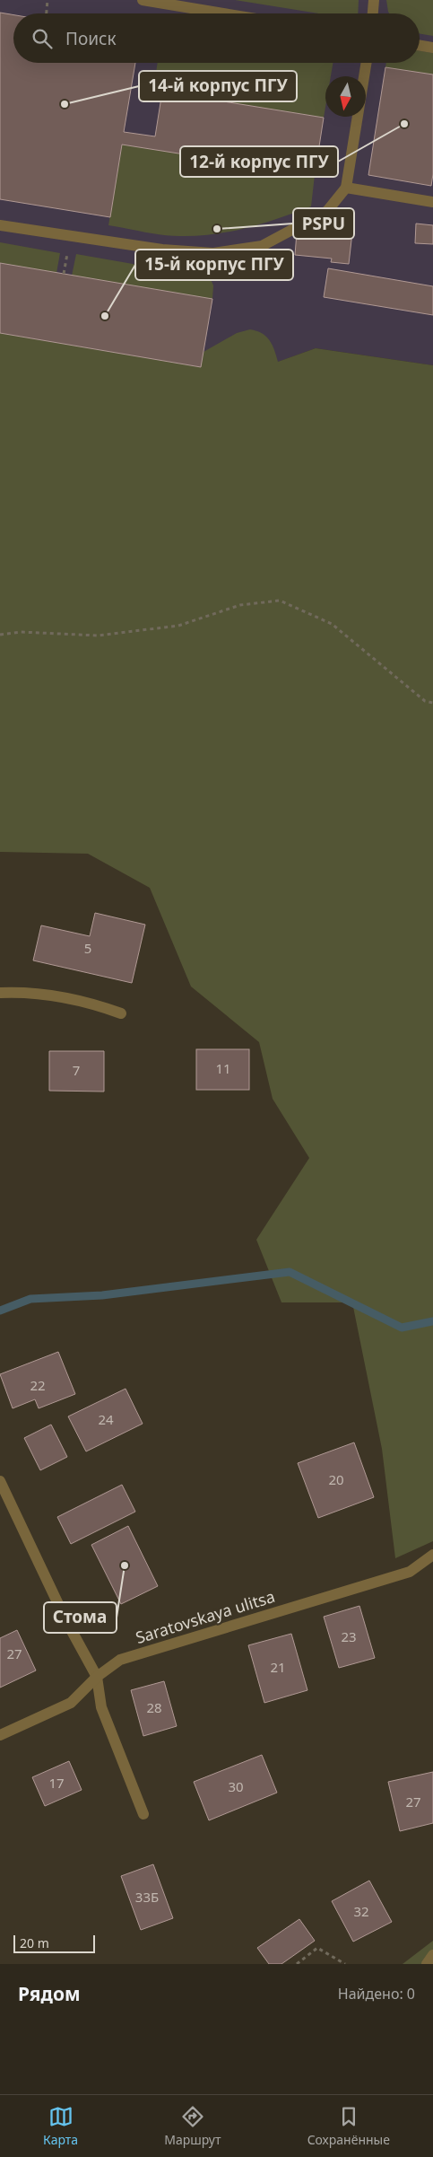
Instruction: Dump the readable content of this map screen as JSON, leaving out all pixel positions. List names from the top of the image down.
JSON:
{
  "streets": {
    "street": ["Saratovskaya ulitsa"]
  },
  "places": [
    "14-й корпус ПГУ",
    "12-й корпус ПГУ",
    "PSPU",
    "15-й корпус ПГУ",
    "Стома"
  ],
  "house_numbers": [
    "5",
    "11",
    "7",
    "22",
    "24",
    "20",
    "23",
    "27",
    "21",
    "28",
    "17",
    "30",
    "27",
    "33Б",
    "32"
  ],
  "scale_bar": "20 m",
  "north": "bottom",
  "page": {
    "search": "Поиск",
    "scale": "20 m",
    "heading": ["Рядом", "Найдено: 0"],
    "nav": ["Карта", "Маршрут", "Сохранённые"]
  }
}
